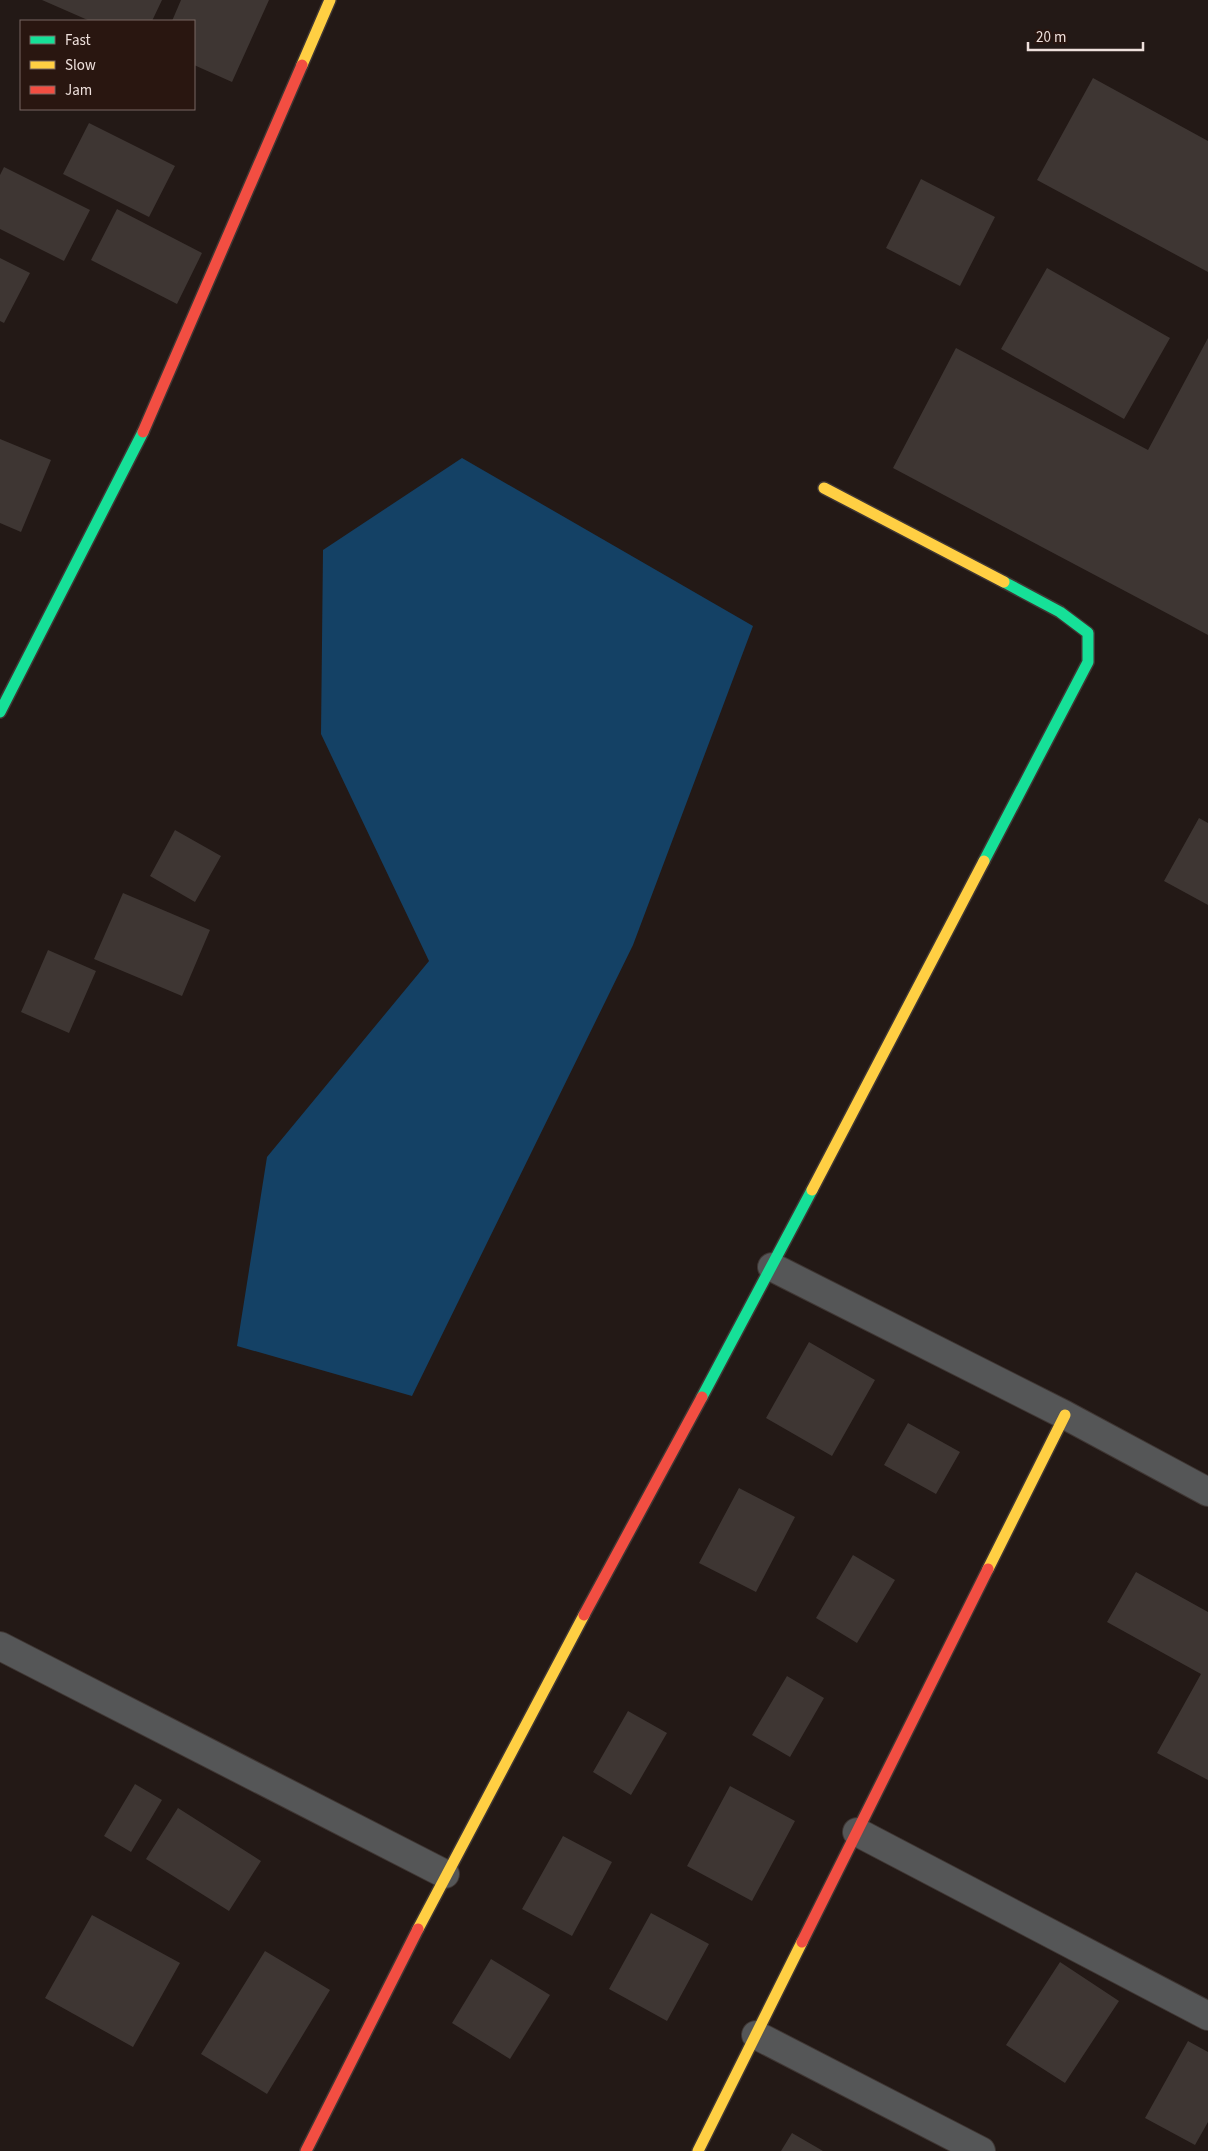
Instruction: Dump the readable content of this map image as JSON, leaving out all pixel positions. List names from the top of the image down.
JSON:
{
  "legend": ["Fast", "Slow", "Jam"],
  "scale_bar": "20 m"
}
